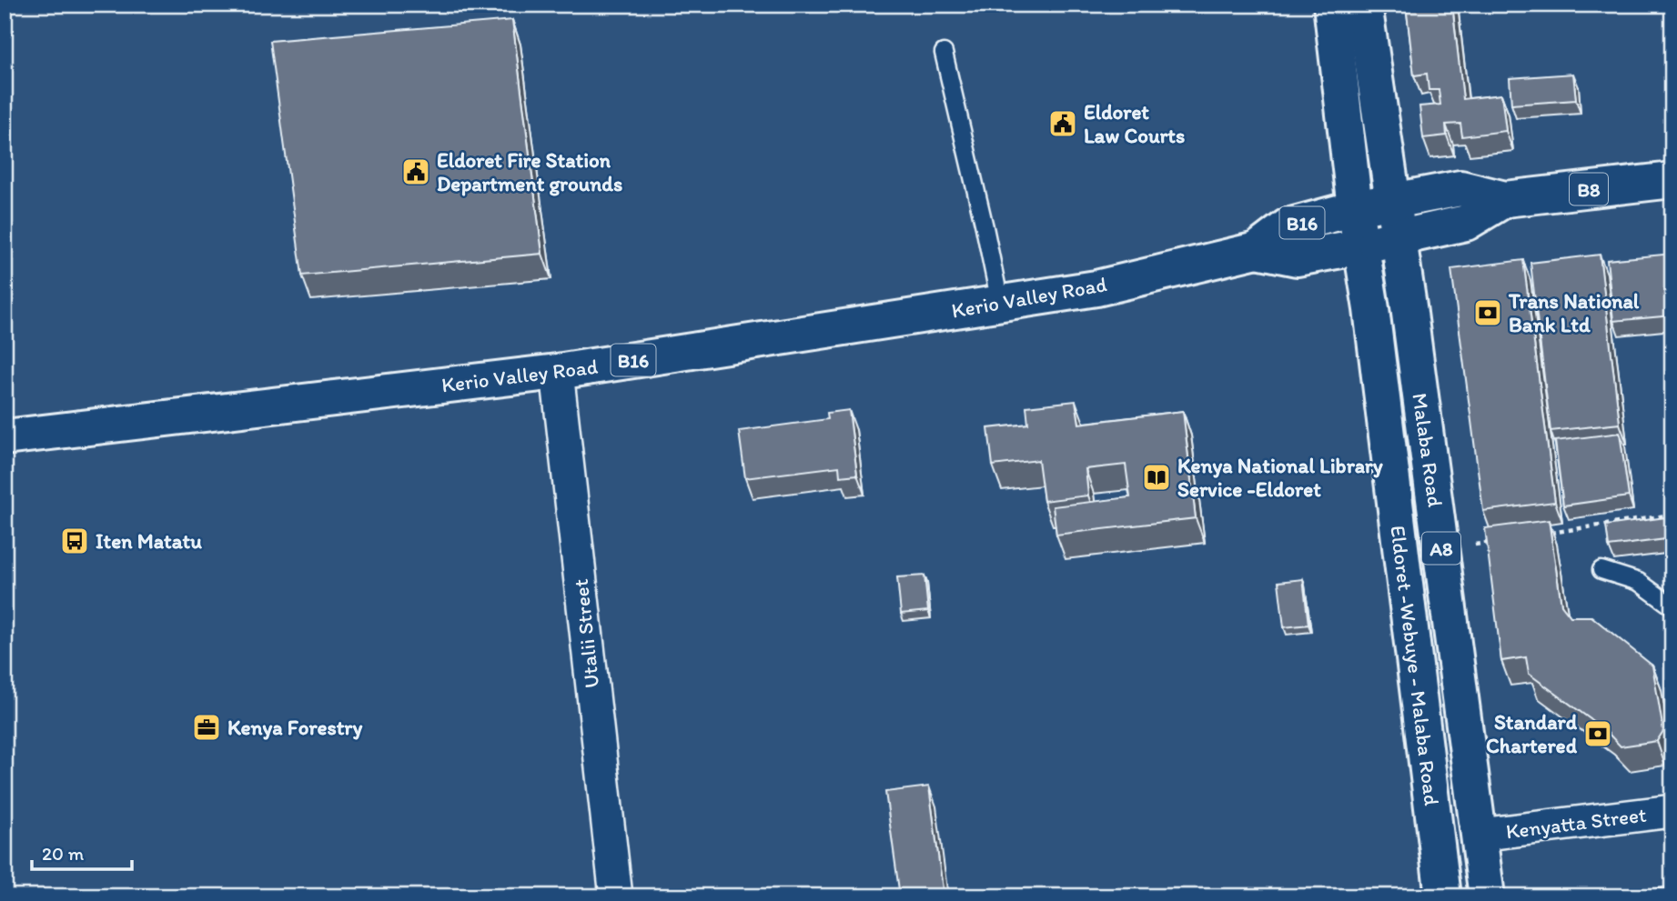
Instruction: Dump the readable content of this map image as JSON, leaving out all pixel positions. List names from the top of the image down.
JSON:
{
  "streets": {
    "main road": [
      "B8",
      "B16",
      "Kerio Valley Road",
      "Malaba Road",
      "A8",
      "Eldoret -Webuye - Malaba Road"
    ],
    "street": ["Utalii Street", "Kenyatta Street"]
  },
  "crossings": [
    ["B8", "B16"],
    ["B8", "Malaba Road"],
    ["B8", "A8"],
    ["B8", "Eldoret -Webuye - Malaba Road"],
    ["B16", "Kerio Valley Road"],
    ["B16", "A8"],
    ["B16", "Eldoret -Webuye - Malaba Road"],
    ["Kerio Valley Road", "Utalii Street"],
    ["Malaba Road", "Kenyatta Street"],
    ["A8", "Eldoret -Webuye - Malaba Road"]
  ],
  "places": {
    "public building": ["Eldoret Law Courts", "Eldoret Fire Station Department grounds"],
    "bank": ["Trans National Bank Ltd", "Standard Chartered"],
    "library": ["Kenya National Library Service -Eldoret"],
    "bus stop": ["Iten Matatu"],
    "office": ["Kenya Forestry"]
  },
  "scale_bar": "20 m"
}
